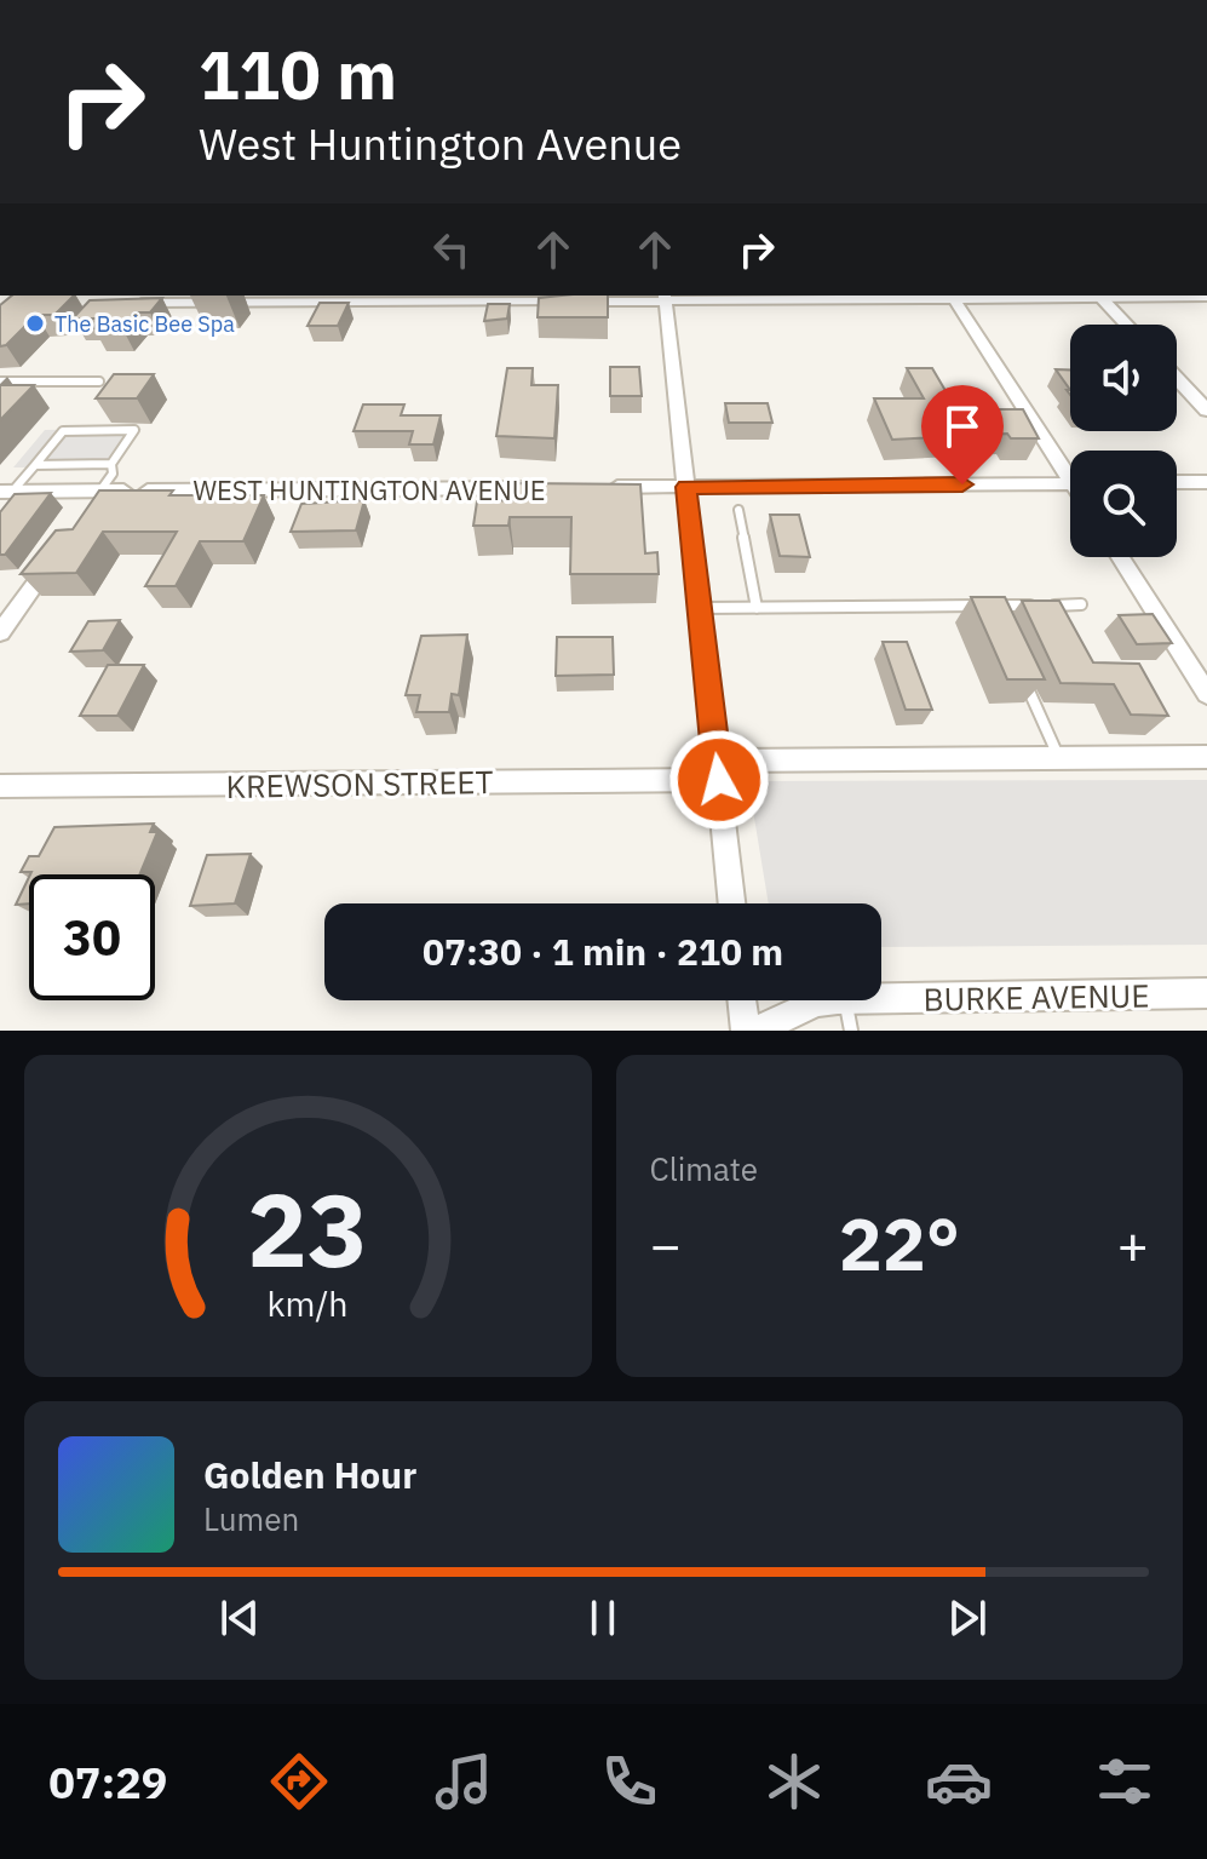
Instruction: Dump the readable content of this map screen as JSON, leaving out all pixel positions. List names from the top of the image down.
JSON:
{
  "streets": {
    "street": ["WEST HUNTINGTON AVENUE", "KREWSON STREET", "BURKE AVENUE"]
  },
  "places": ["The Basic Bee Spa"],
  "page": {
    "turn": ["110 m", "West Huntington Avenue"],
    "limit": "30",
    "trip": "07:30 · 1 min · 210 m",
    "tile": "Climate",
    "heat": ["−", "22°", "+"],
    "song": ["Golden Hour", "Lumen"],
    "tabs": "07:29",
    "gauge": ["23", "km/h"]
  }
}
